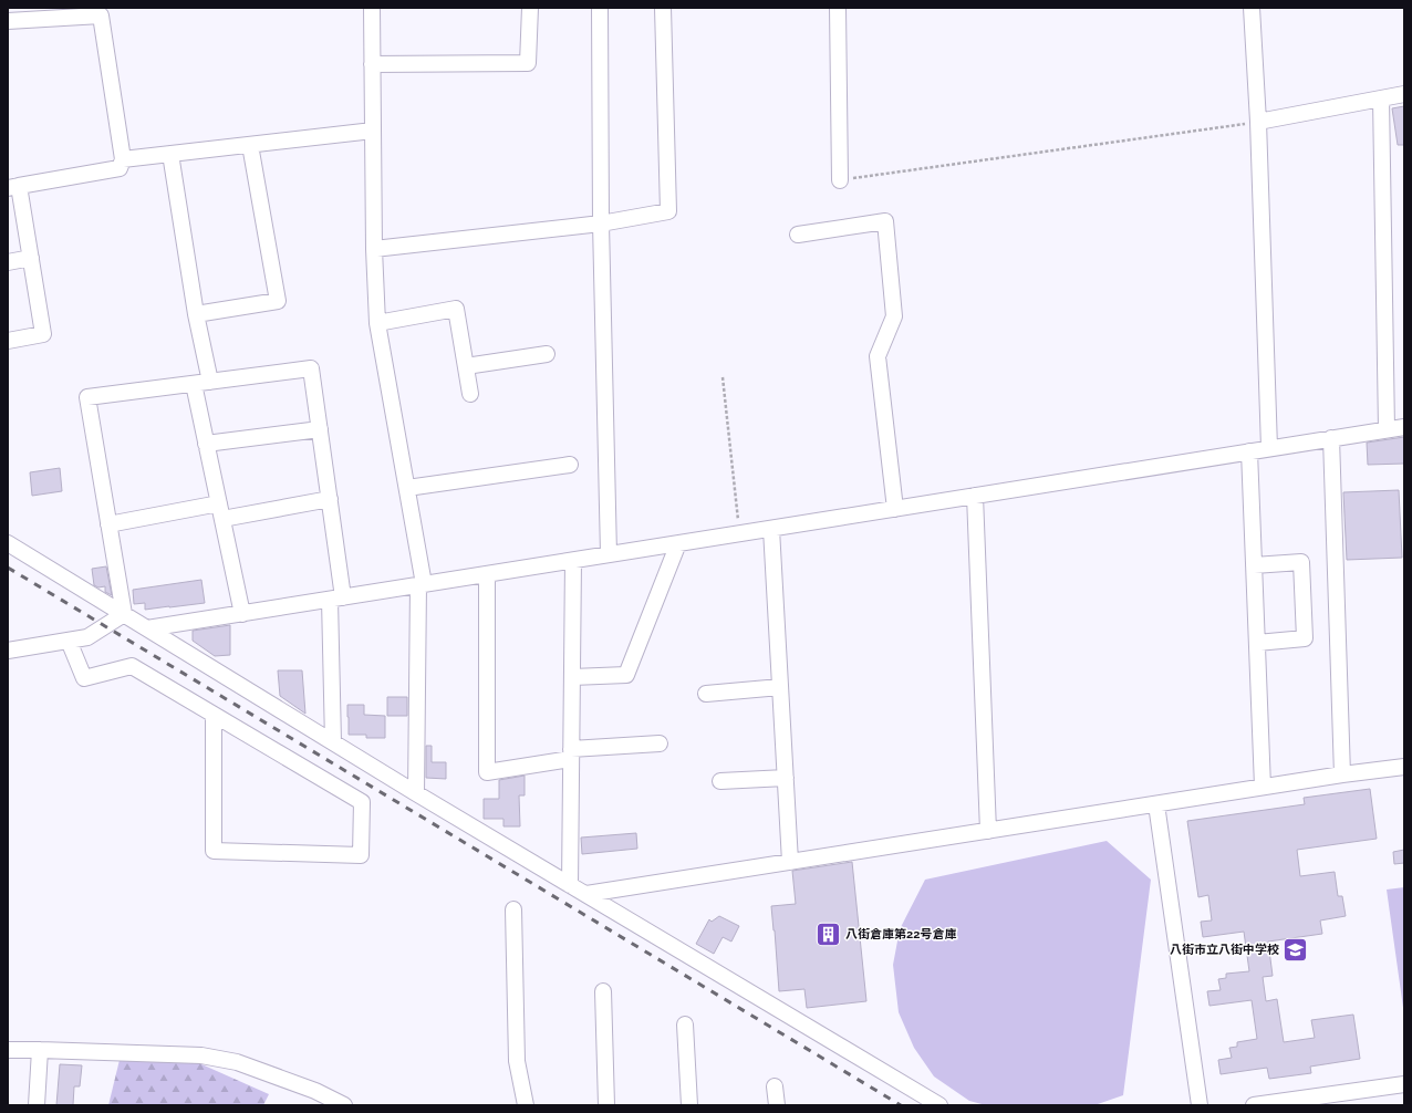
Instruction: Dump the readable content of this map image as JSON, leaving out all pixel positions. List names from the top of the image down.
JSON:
{
  "places": {
    "building": ["八街倉庫第22号倉庫"],
    "school or university": ["八街市立八街中学校"]
  }
}
